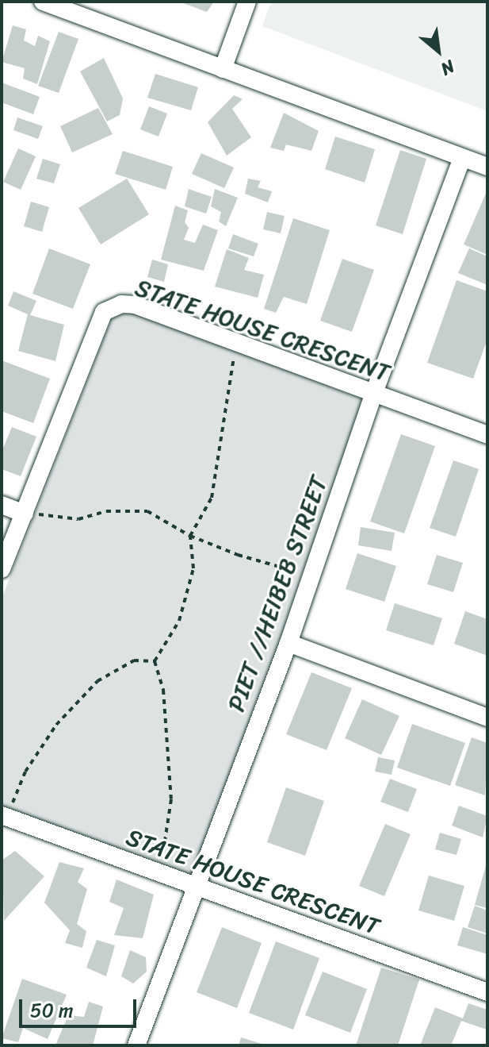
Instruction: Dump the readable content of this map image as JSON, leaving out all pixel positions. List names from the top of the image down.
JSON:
{
  "streets": {
    "street": ["STATE HOUSE CRESCENT", "PIET //HEIBEB STREET"]
  },
  "crossings": [
    ["STATE HOUSE CRESCENT", "PIET //HEIBEB STREET"]
  ],
  "scale_bar": "50 m",
  "north": "bottom right"
}
